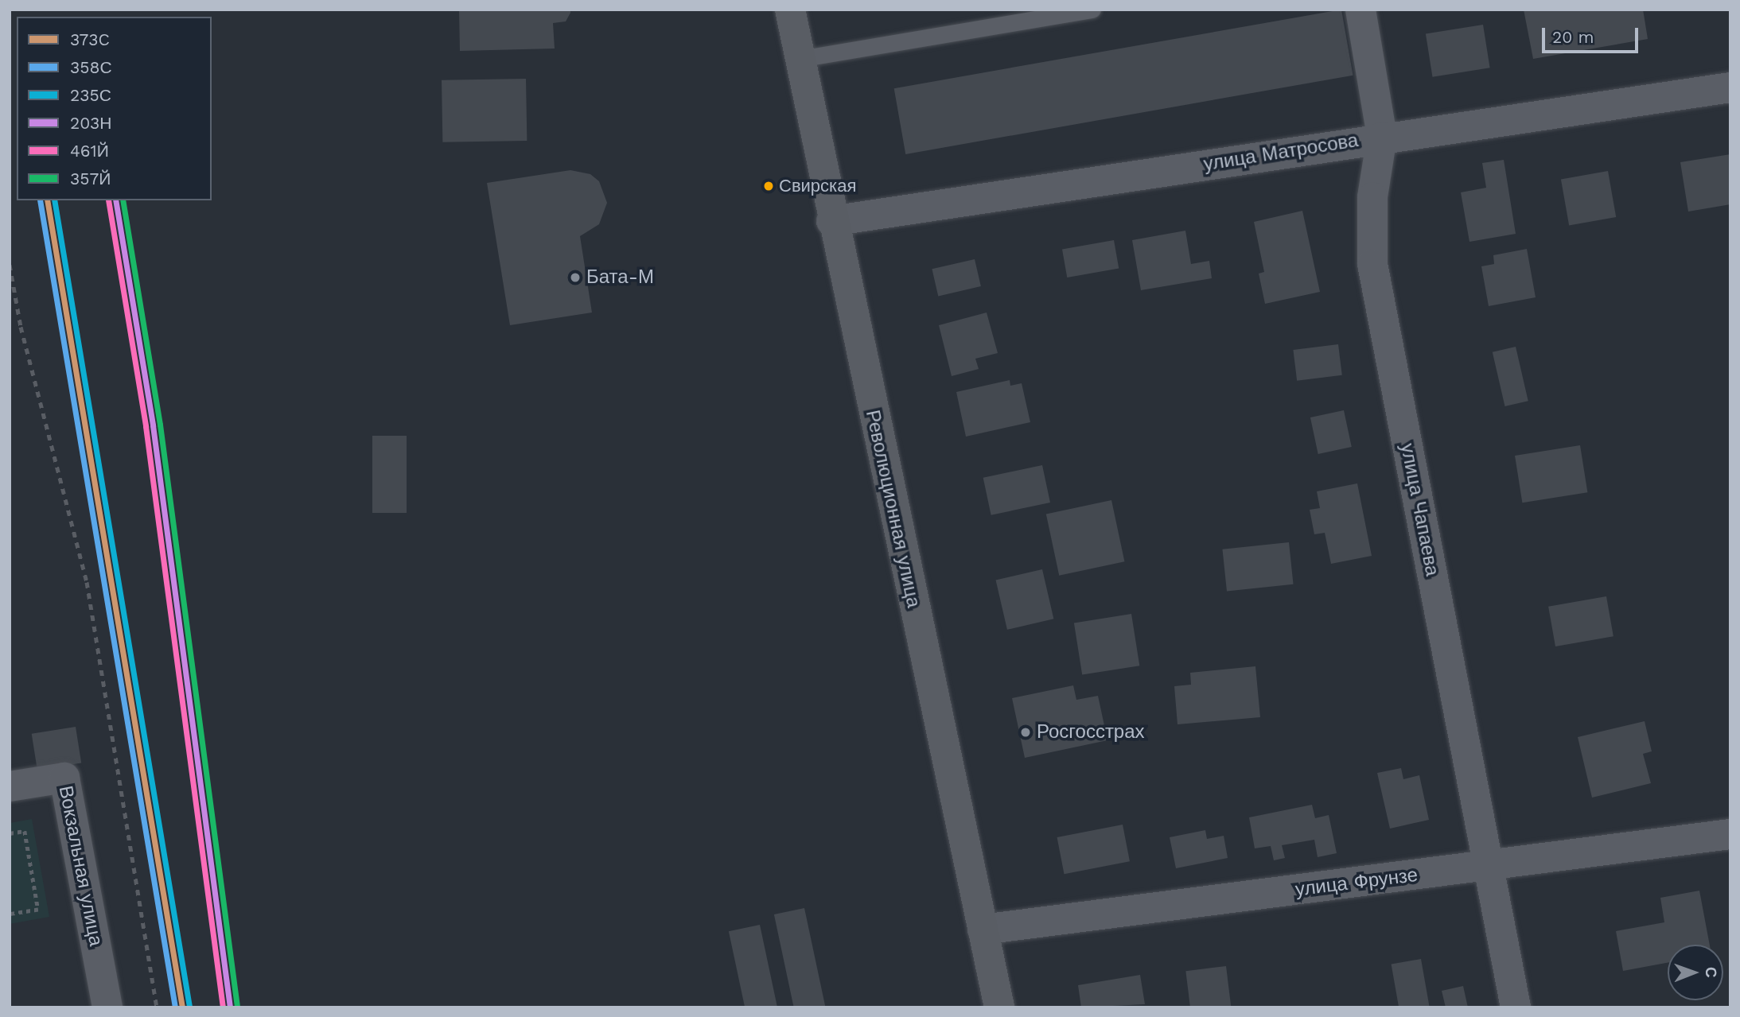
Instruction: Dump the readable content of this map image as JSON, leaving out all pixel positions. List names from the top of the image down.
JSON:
{
  "streets": {
    "main road": ["Революционная улица"],
    "street": [
      "улица Матросова",
      "улица Чапаева",
      "Вокзальная улица",
      "улица Фрунзе"
    ]
  },
  "crossings": [
    ["улица Матросова", "Революционная улица"],
    ["улица Матросова", "улица Чапаева"],
    ["Революционная улица", "улица Фрунзе"],
    ["улица Чапаева", "улица Фрунзе"]
  ],
  "places": ["Свирская", "Бата-М", "Росгосстрах"],
  "lines": [
    "transit line 373C",
    "transit line 358С",
    "transit line 235С",
    "transit line 203Н",
    "transit line 461Й",
    "transit line 357Й"
  ],
  "legend": [
    "373C",
    "358С",
    "235С",
    "203Н",
    "461Й",
    "357Й"
  ],
  "scale_bar": "20 m",
  "north": "right"
}
